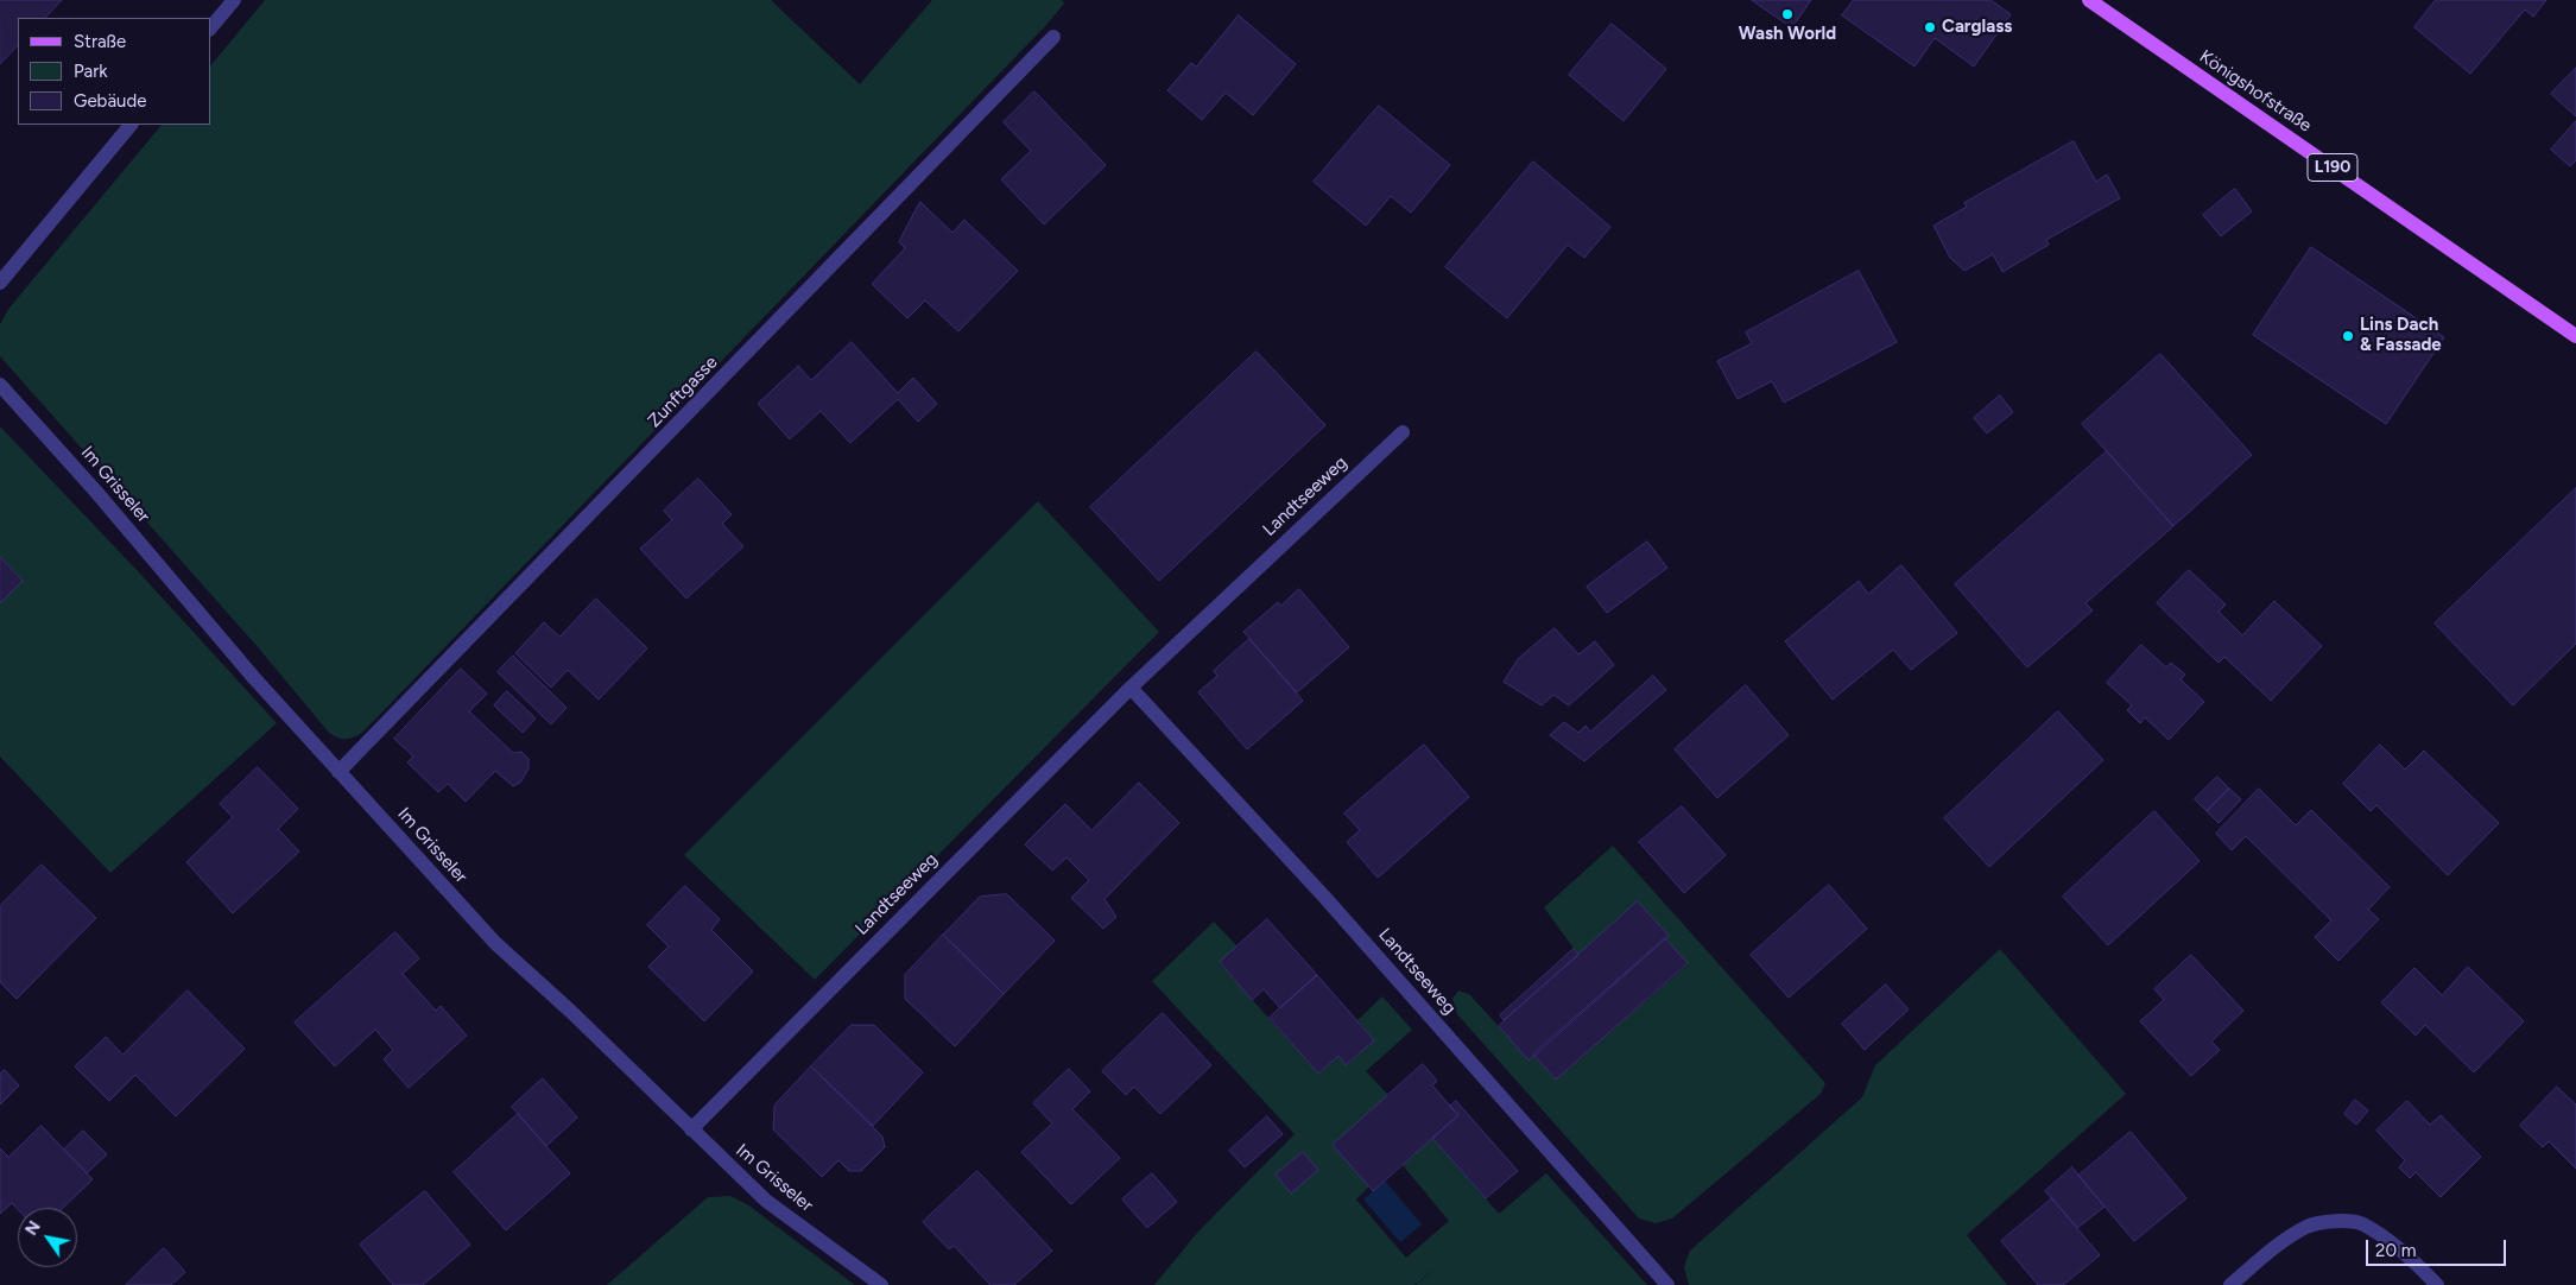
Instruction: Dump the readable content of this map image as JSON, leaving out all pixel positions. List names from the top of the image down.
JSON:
{
  "streets": {
    "main road": ["Königshofstraße", "L190"],
    "street": ["Zunftgasse", "Im Grisseler", "Landtseeweg"]
  },
  "crossings": [
    ["Zunftgasse", "Im Grisseler"],
    ["Im Grisseler", "Landtseeweg"]
  ],
  "places": ["Wash World", "Carglass", "Lins Dach & Fassade"],
  "legend": ["Straße", "Park", "Gebäude"],
  "scale_bar": "20 m",
  "north": "top left"
}
